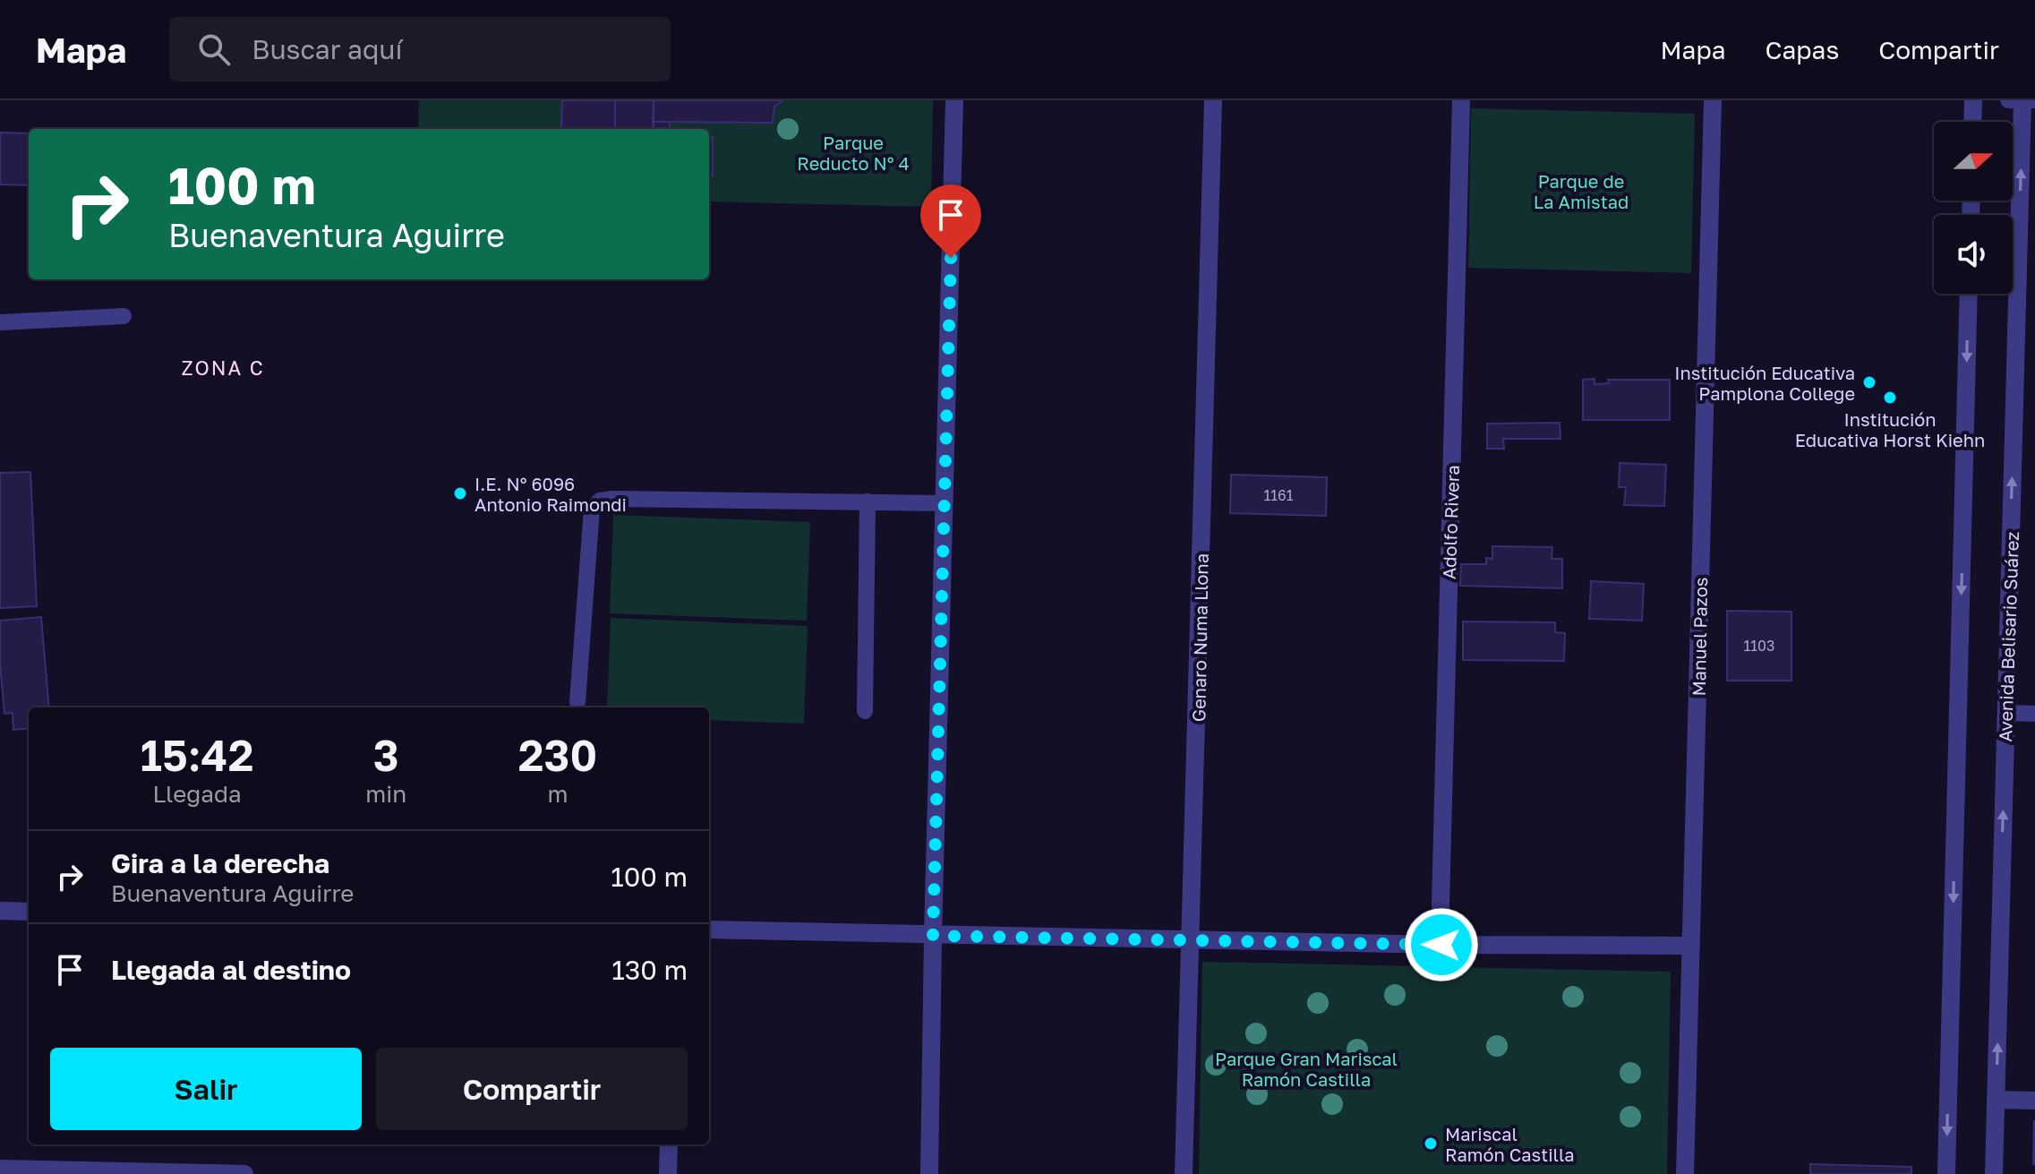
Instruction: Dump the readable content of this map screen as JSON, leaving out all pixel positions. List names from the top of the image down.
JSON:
{
  "streets": {
    "street": [
      "Adolfo Rivera",
      "Manuel Pazos",
      "Avenida Belisario Suárez",
      "Genaro Numa Llona"
    ]
  },
  "districts": ["ZONA C"],
  "parks": ["Parque Reducto N° 4", "Parque de La Amistad", "Parque Gran Mariscal Ramón Castilla"],
  "places": [
    "Institución Educativa Pamplona College",
    "Institución Educativa Horst Kiehn",
    "I.E. N° 6096 Antonio Raimondi",
    "Mariscal Ramón Castilla"
  ],
  "house_numbers": ["1161", "1103"],
  "north": "right",
  "page": {
    "header": "Mapa",
    "search": "Buscar aquí",
    "nav": ["Mapa", "Capas", "Compartir"],
    "turn": ["100 m", "Buenaventura Aguirre"],
    "eta": [
      "15:42",
      "Llegada",
      "3",
      "min",
      "230",
      "m"
    ],
    "list": [
      {
        "name": "Gira a la derecha",
        "note": "Buenaventura Aguirre",
        "value": "100 m"
      },
      {
        "name": "Llegada al destino",
        "value": "130 m"
      }
    ],
    "buttons": ["Salir", "Compartir"]
  }
}
